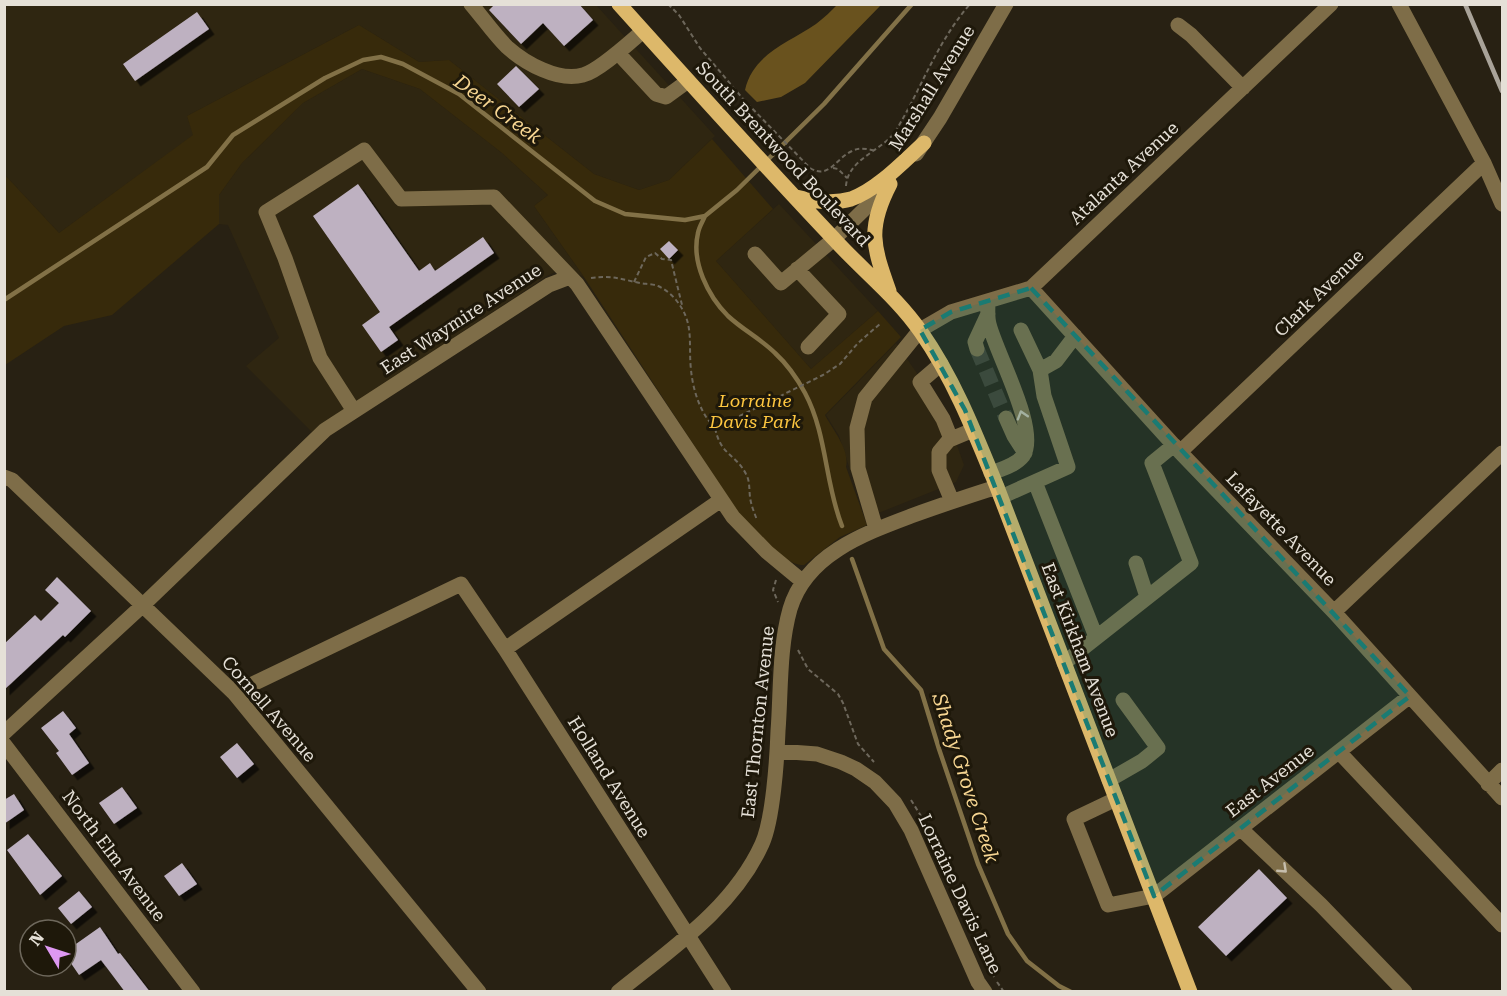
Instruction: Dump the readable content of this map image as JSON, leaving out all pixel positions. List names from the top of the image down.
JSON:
{
  "streets": {
    "main road": ["South Brentwood Boulevard", "East Kirkham Avenue"],
    "street": [
      "Marshall Avenue",
      "Atalanta Avenue",
      "Clark Avenue",
      "East Waymire Avenue",
      "Lafayette Avenue",
      "Cornell Avenue",
      "East Thornton Avenue",
      "Holland Avenue",
      "East Avenue",
      "North Elm Avenue",
      "Lorraine Davis Lane"
    ]
  },
  "crossings": [
    ["Marshall Avenue", "South Brentwood Boulevard"],
    ["South Brentwood Boulevard", "Atalanta Avenue"],
    ["South Brentwood Boulevard", "East Kirkham Avenue"],
    ["Atalanta Avenue", "Lafayette Avenue"],
    ["Atalanta Avenue", "East Kirkham Avenue"],
    ["Clark Avenue", "Lafayette Avenue"],
    ["East Waymire Avenue", "Cornell Avenue"],
    ["Lafayette Avenue", "East Avenue"],
    ["East Kirkham Avenue", "East Thornton Avenue"],
    ["East Kirkham Avenue", "East Avenue"],
    ["Cornell Avenue", "Holland Avenue"],
    ["East Thornton Avenue", "Holland Avenue"],
    ["East Thornton Avenue", "Lorraine Davis Lane"]
  ],
  "water": ["Deer Creek", "Shady Grove Creek"],
  "parks": ["Lorraine Davis Park"],
  "north": "top left"
}
